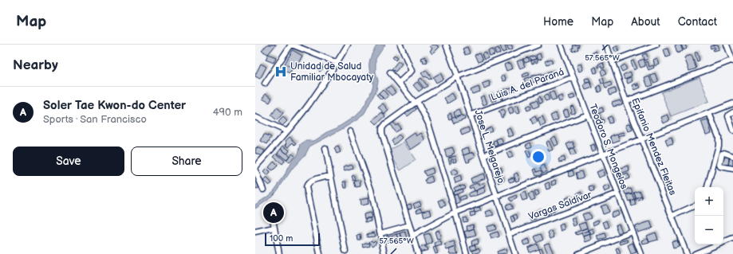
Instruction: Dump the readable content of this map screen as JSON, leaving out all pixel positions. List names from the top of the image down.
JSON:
{
  "streets": {
    "street": [
      "Luis A. del Paraná",
      "Jose L. Melgarejo",
      "Teodoro S. Mongelos",
      "Epifanio Mendez Fleitas",
      "Vargas Saldívar"
    ]
  },
  "crossings": [
    ["Luis A. del Paraná", "Jose L. Melgarejo"],
    ["Luis A. del Paraná", "Teodoro S. Mongelos"],
    ["Jose L. Melgarejo", "Vargas Saldívar"],
    ["Teodoro S. Mongelos", "Vargas Saldívar"]
  ],
  "places": {
    "hospital": ["Unidad de Salud Familiar Mbocayaty"]
  },
  "scale_bar": "100 m",
  "page": {
    "header": "Map",
    "nav": [
      "Home",
      "Map",
      "About",
      "Contact"
    ],
    "heading": "Nearby",
    "list": [
      {
        "mark": "A",
        "name": "Soler Tae Kwon-do Center",
        "note": "Sports · San Francisco",
        "value": "490 m"
      }
    ],
    "buttons": ["Save", "Share"],
    "map_buttons": ["+", "−"],
    "pins": "A",
    "scale": "100 m"
  },
  "coordinates": ["57.565°W"]
}
